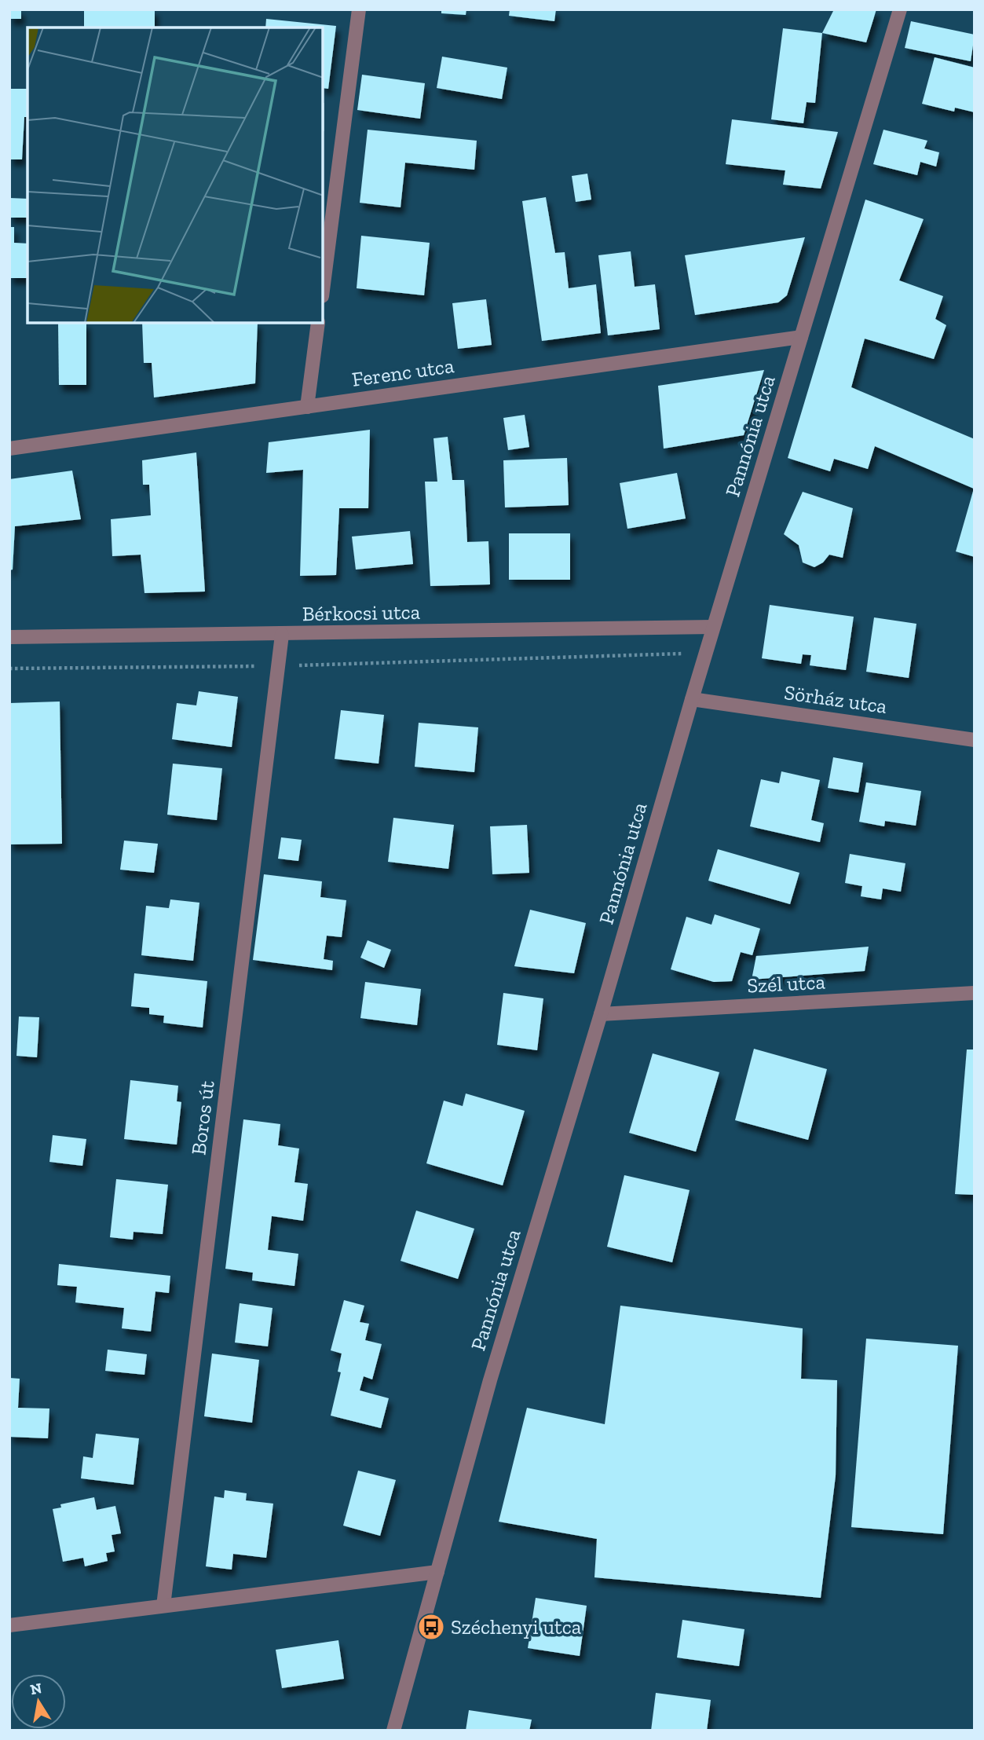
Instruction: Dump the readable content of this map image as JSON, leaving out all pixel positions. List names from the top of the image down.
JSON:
{
  "streets": {
    "street": [
      "Ferenc utca",
      "Pannónia utca",
      "Bérkocsi utca",
      "Sörház utca",
      "Szél utca",
      "Boros út"
    ]
  },
  "crossings": [
    ["Ferenc utca", "Pannónia utca"],
    ["Pannónia utca", "Bérkocsi utca"],
    ["Pannónia utca", "Sörház utca"],
    ["Pannónia utca", "Szél utca"],
    ["Bérkocsi utca", "Boros út"]
  ],
  "places": {
    "bus stop": ["Széchenyi utca"]
  },
  "north": "top"
}
